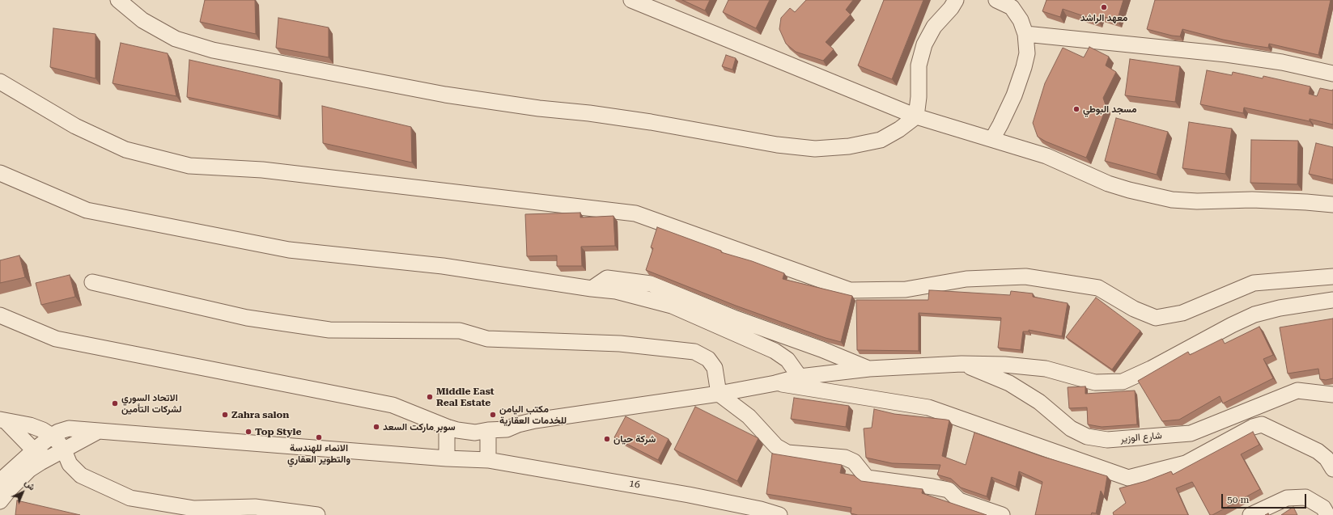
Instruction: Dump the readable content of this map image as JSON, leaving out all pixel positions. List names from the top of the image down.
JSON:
{
  "streets": {
    "street": ["شارع الوزير", "16"]
  },
  "places": [
    "معهد الراشد",
    "مسجد البوطي",
    "Middle East Real Estate",
    "الاتحاد السوري لشركات التأمين",
    "Zahra salon",
    "مكتب اليامن للخدمات العقارية",
    "سوبر ماركت السعد",
    "Top Style",
    "الانماء للهندسة والتطوير العقاري",
    "شركة حيان"
  ],
  "scale_bar": "50 m",
  "north": "top right"
}
